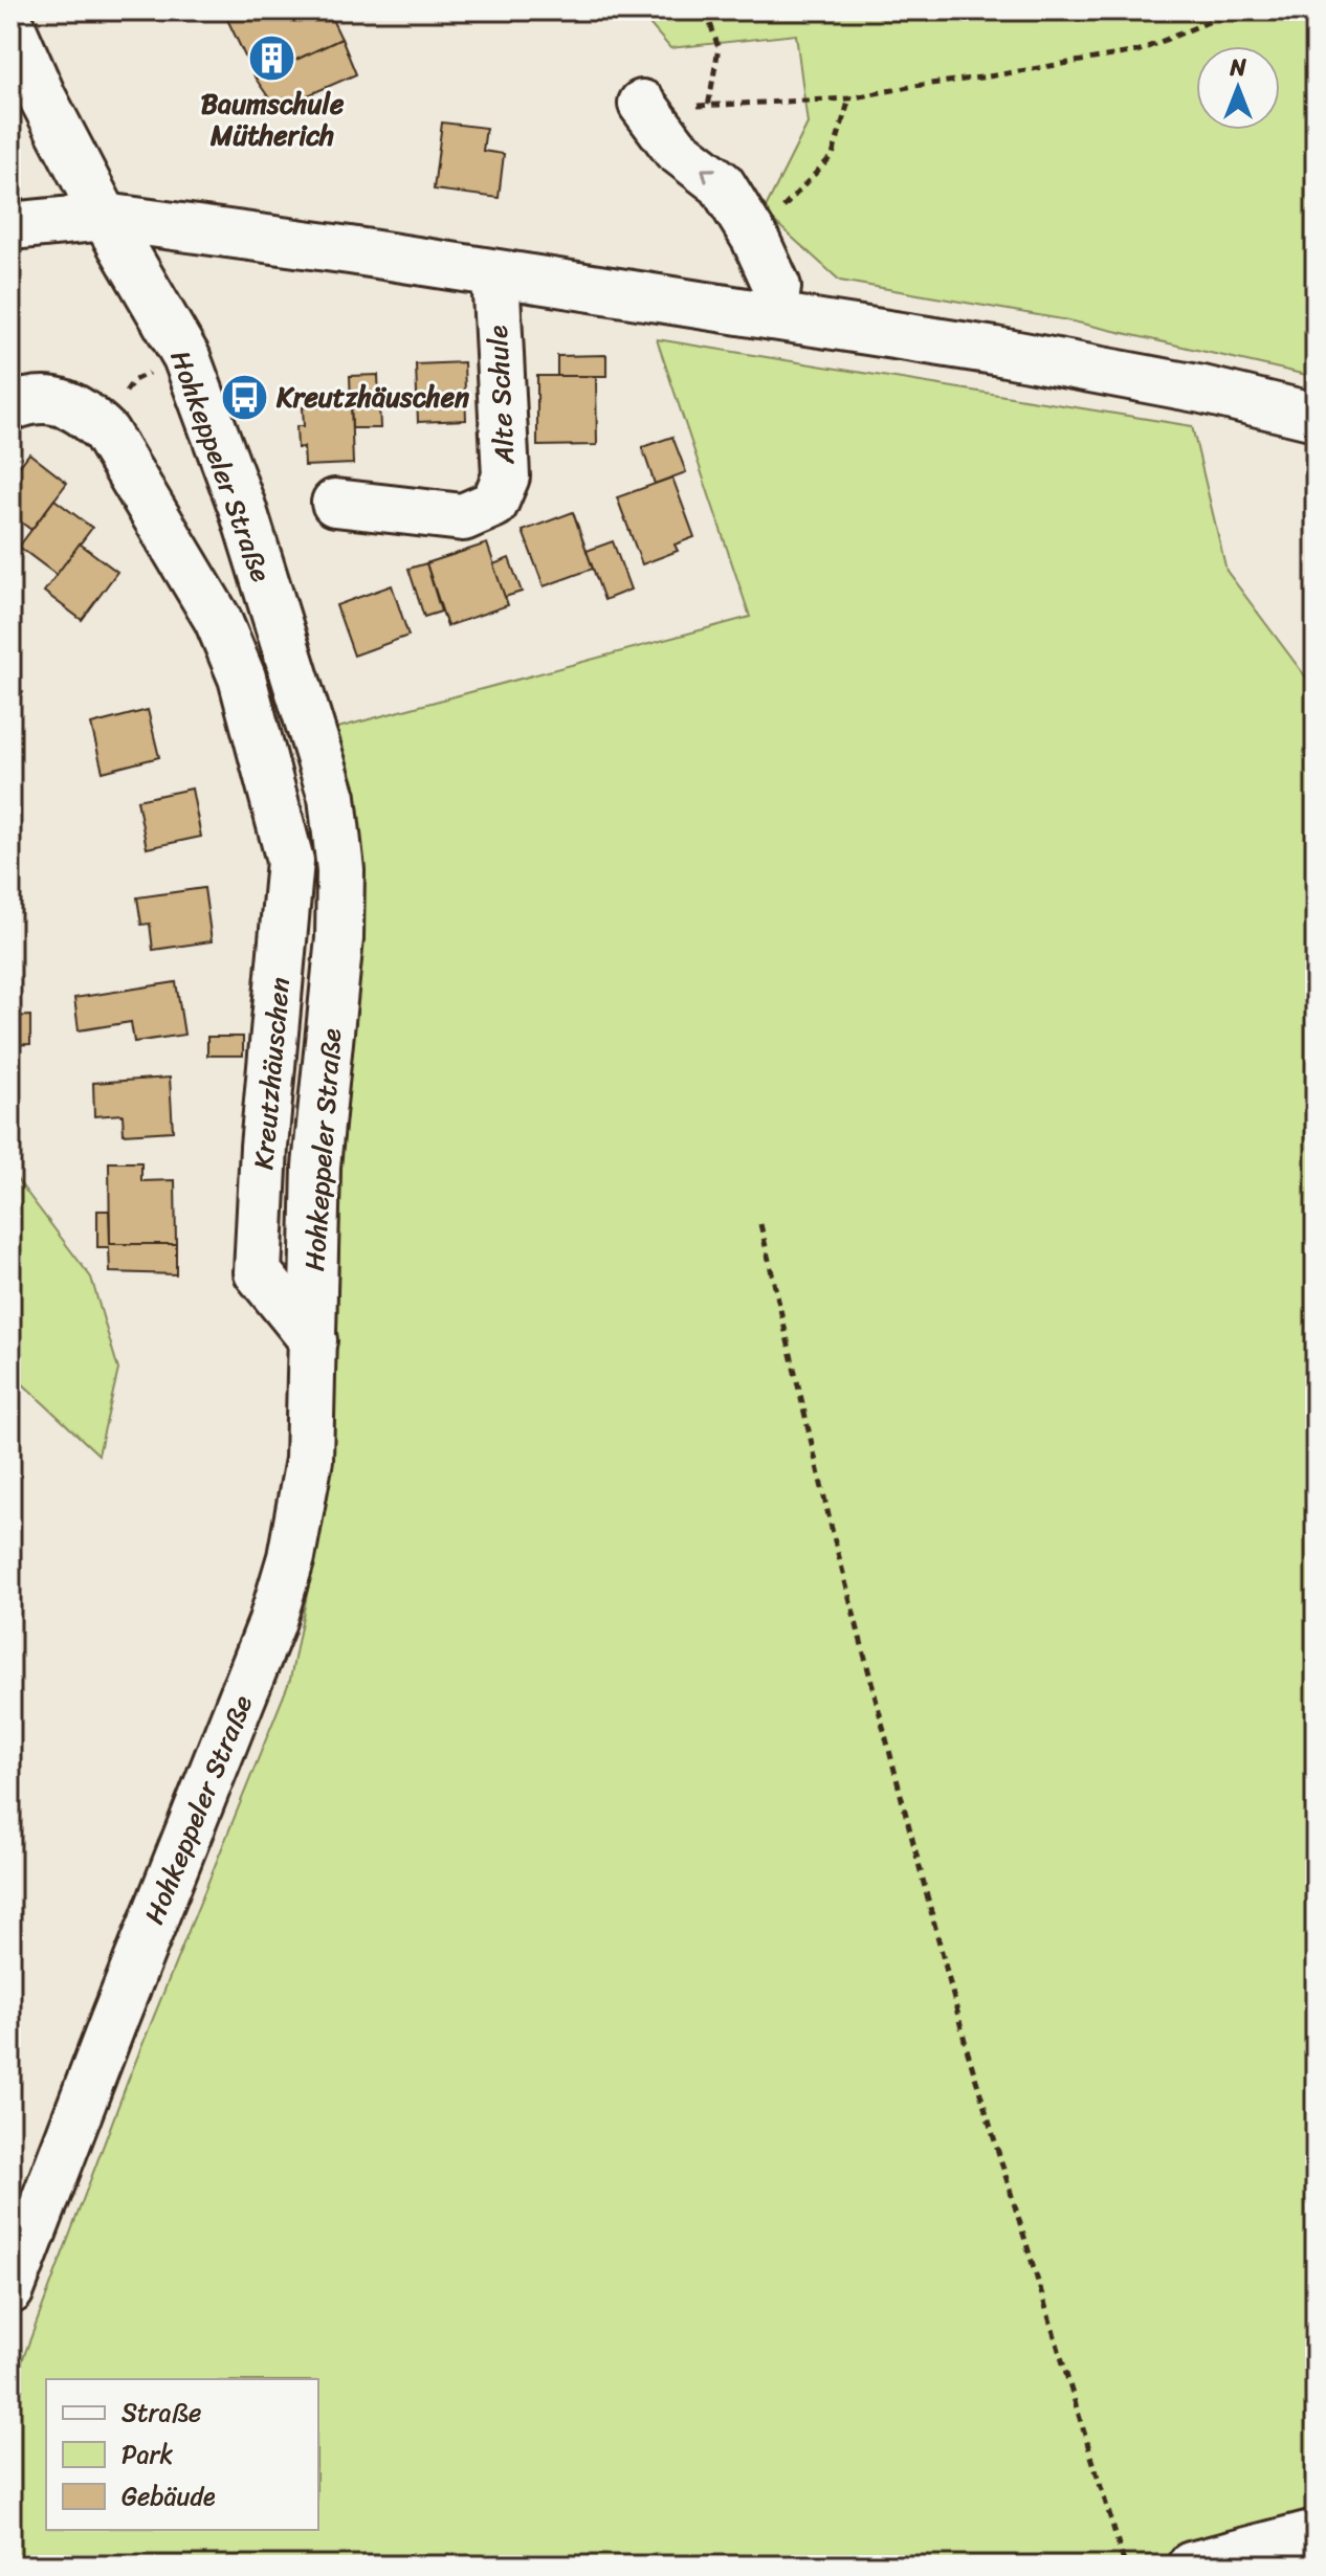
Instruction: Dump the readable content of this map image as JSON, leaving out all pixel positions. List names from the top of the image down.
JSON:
{
  "streets": {
    "street": ["Alte Schule", "Hohkeppeler Straße", "Kreutzhäuschen"]
  },
  "crossings": [
    ["Hohkeppeler Straße", "Kreutzhäuschen"]
  ],
  "places": {
    "building": ["Baumschule Mütherich"],
    "bus stop": ["Kreutzhäuschen"]
  },
  "legend": ["Straße", "Park", "Gebäude"],
  "north": "top"
}
